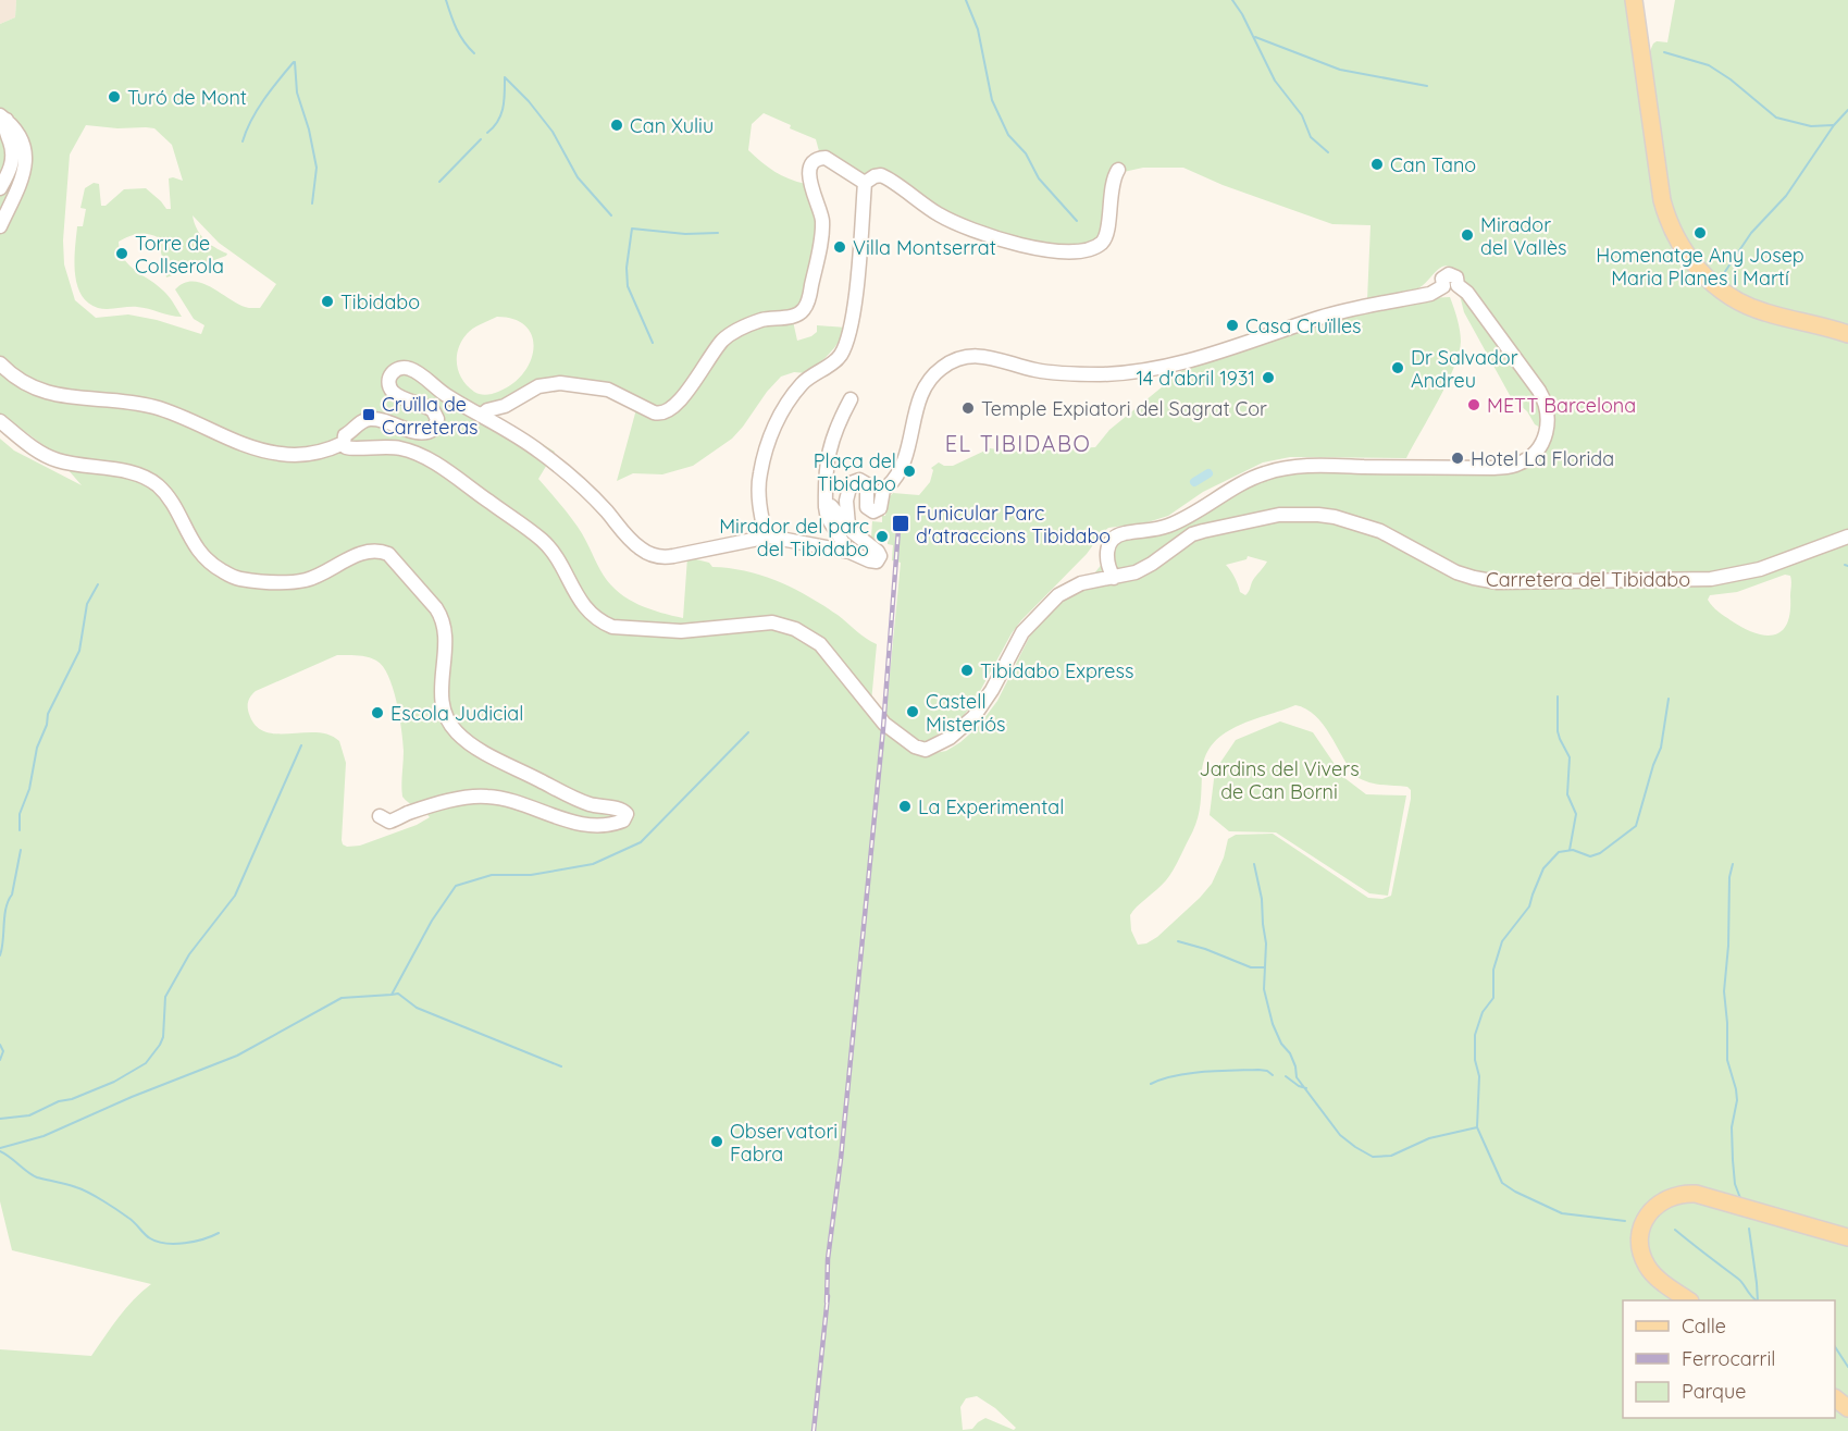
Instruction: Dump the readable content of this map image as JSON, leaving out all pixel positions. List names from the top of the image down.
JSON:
{
  "streets": {
    "street": ["Carretera del Tibidabo"]
  },
  "districts": ["EL TIBIDABO"],
  "parks": ["Jardins del Vivers de Can Borni"],
  "places": {
    "other": [
      "Turó de Mont",
      "Can Xuliu",
      "Can Tano",
      "Homenatge Any Josep Maria Planes i Martí",
      "Mirador del Vallès",
      "Villa Montserrat",
      "Torre de Collserola",
      "Tibidabo",
      "Casa Cruïlles",
      "Dr Salvador Andreu",
      "14 d'abril 1931",
      "METT Barcelona",
      "Temple Expiatori del Sagrat Cor",
      "Hotel La Florida",
      "Plaça del Tibidabo",
      "Mirador del parc del Tibidabo",
      "Tibidabo Express",
      "Castell Misteriós",
      "Escola Judicial",
      "La Experimental",
      "Observatori Fabra"
    ],
    "transit": ["Cruïlla de Carreteras", "Funicular Parc d'atraccions Tibidabo"]
  },
  "legend": ["Calle", "Ferrocarril", "Parque"]
}
